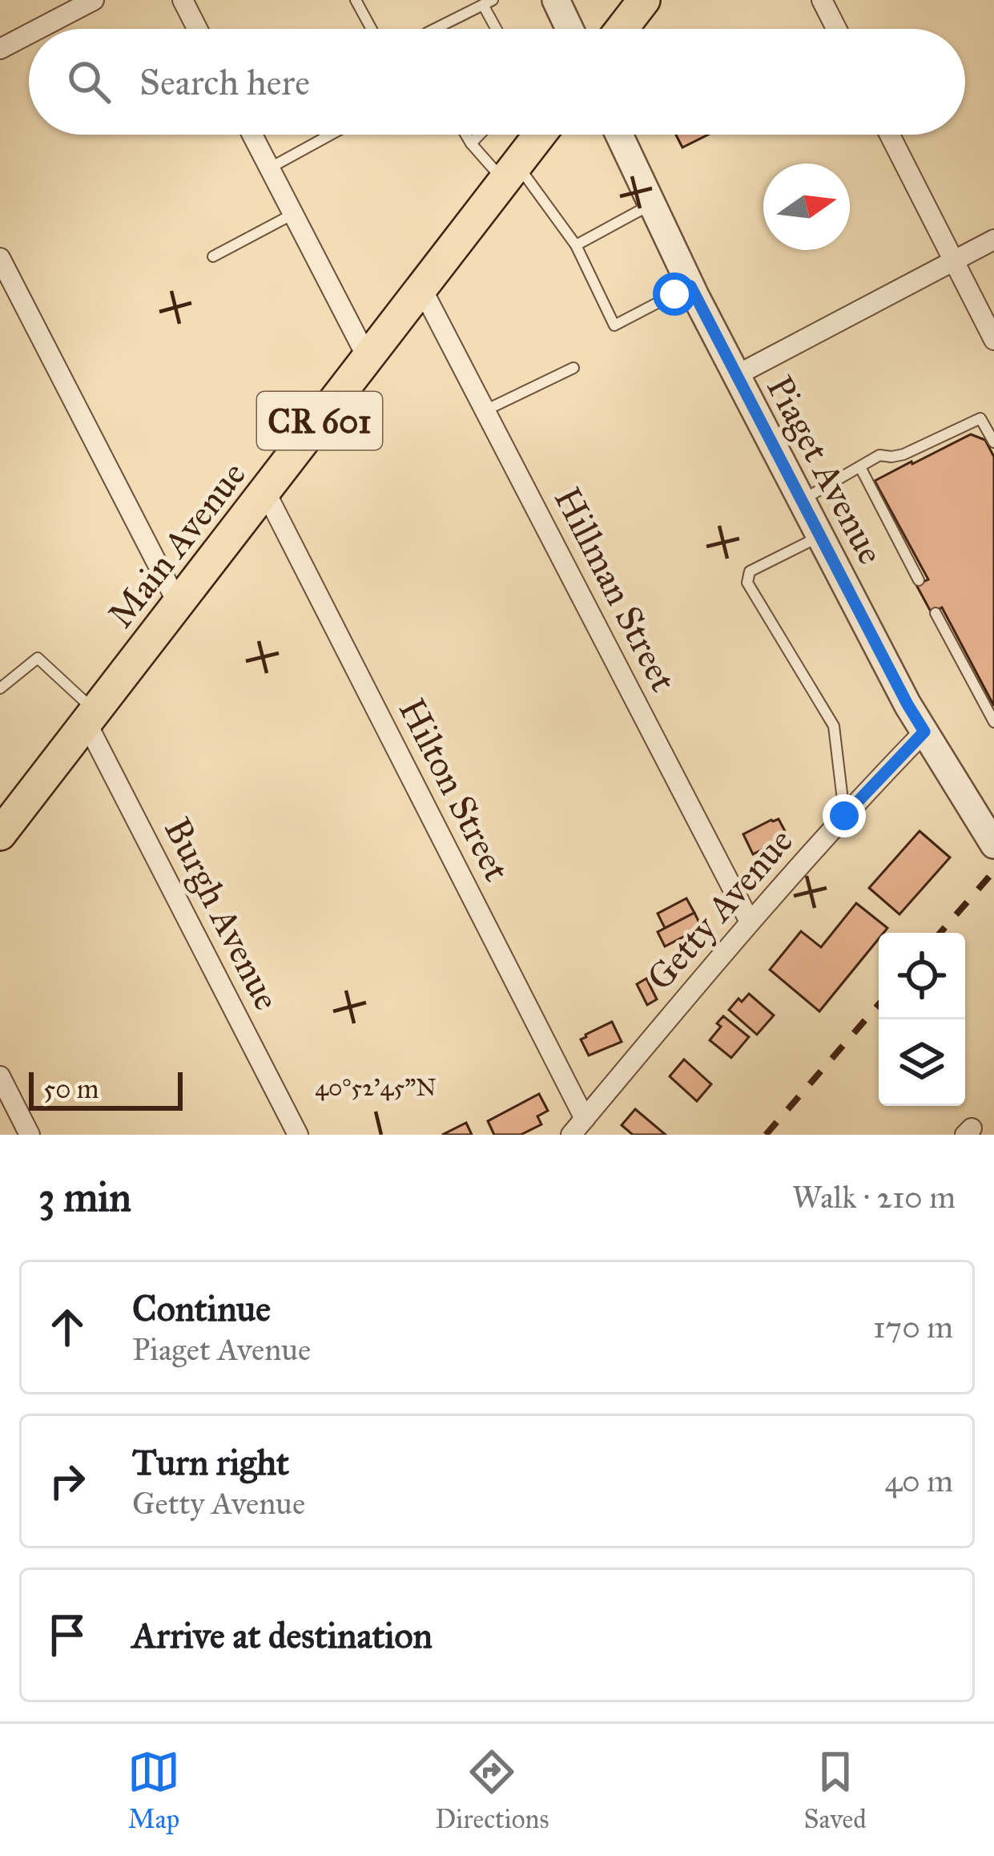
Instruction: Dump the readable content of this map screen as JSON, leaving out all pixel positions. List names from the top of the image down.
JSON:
{
  "streets": {
    "main road": ["CR 601", "Main Avenue"],
    "street": [
      "Piaget Avenue",
      "Hillman Street",
      "Hilton Street",
      "Getty Avenue",
      "Burgh Avenue"
    ]
  },
  "crossings": [
    ["Piaget Avenue", "Getty Avenue"],
    ["Main Avenue", "Hillman Street"],
    ["Main Avenue", "Hilton Street"],
    ["Main Avenue", "Burgh Avenue"],
    ["Hillman Street", "Getty Avenue"],
    ["Hilton Street", "Getty Avenue"]
  ],
  "scale_bar": "50 m",
  "north": "right",
  "page": {
    "search": "Search here",
    "scale": "50 m",
    "heading": ["3 min", "Walk · 210 m"],
    "list": [
      ["Continue", "Piaget Avenue", "170 m"],
      ["Turn right", "Getty Avenue", "40 m"],
      "Arrive at destination"
    ],
    "nav": ["Map", "Directions", "Saved"]
  },
  "coordinates": ["40°52'45\"N"]
}
